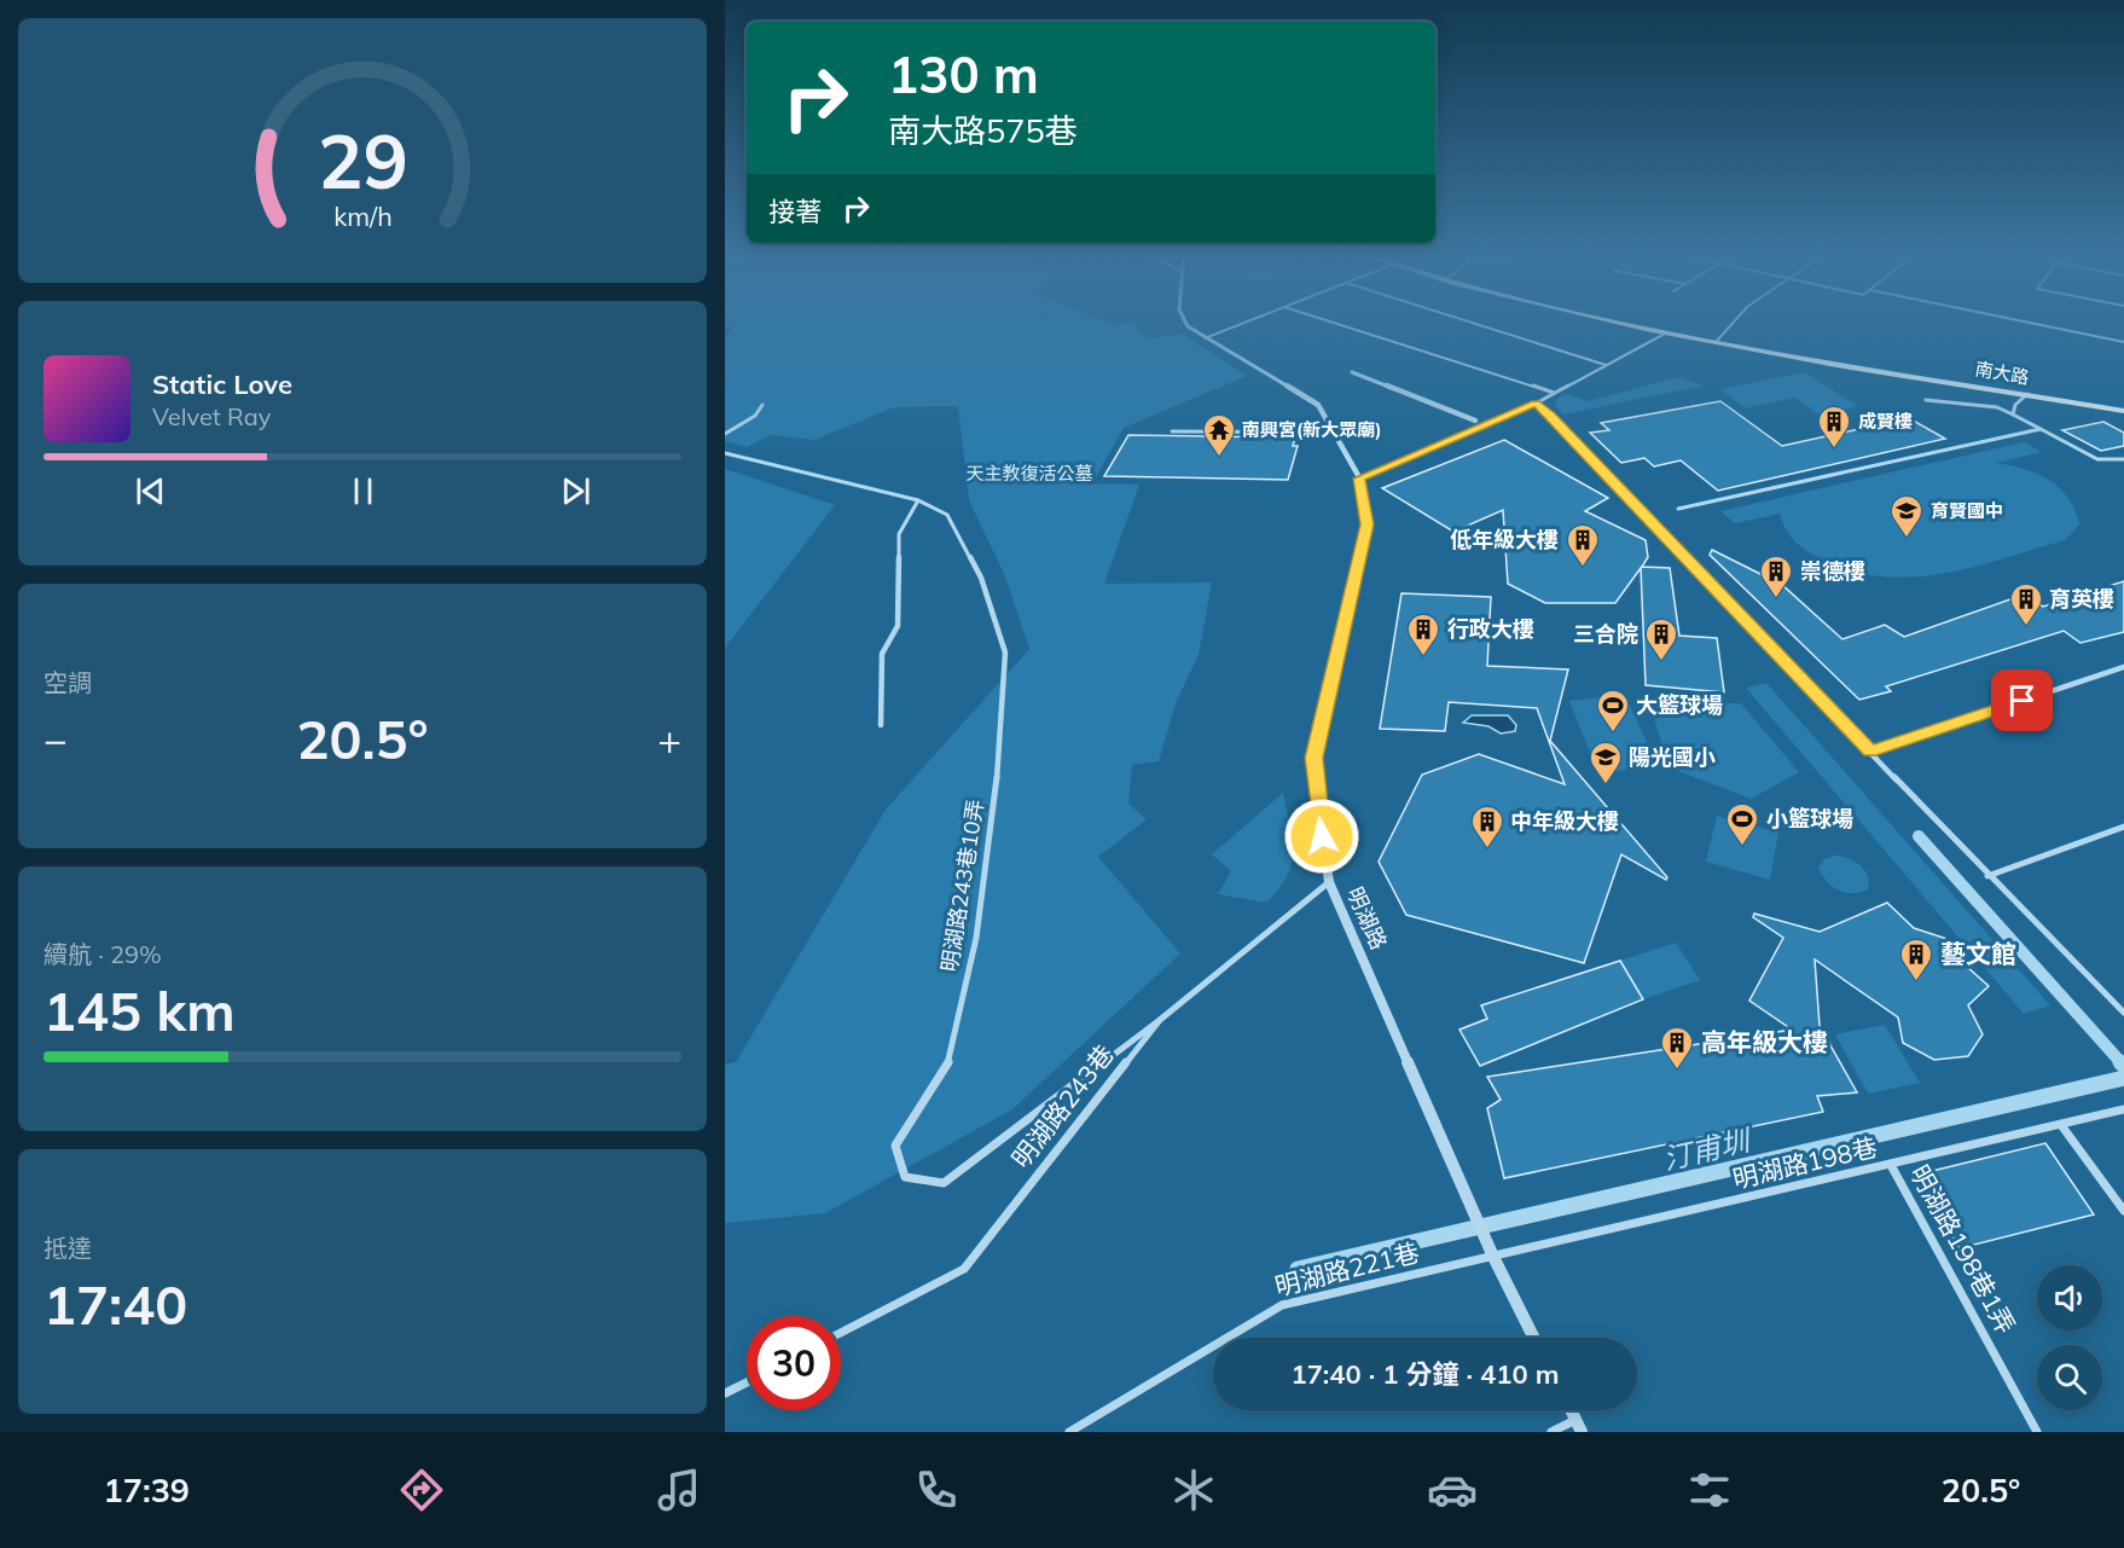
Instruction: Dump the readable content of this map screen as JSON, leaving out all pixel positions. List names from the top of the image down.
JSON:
{
  "streets": {
    "main road": ["南大路"],
    "street": ["明湖路"],
    "lane": [
      "明湖路243巷10弄",
      "明湖路243巷",
      "明湖路198巷",
      "明湖路198巷1弄",
      "明湖路221巷"
    ]
  },
  "crossings": [
    ["明湖路243巷10弄", "明湖路243巷"],
    ["明湖路", "明湖路243巷"],
    ["明湖路", "明湖路198巷"],
    ["明湖路", "明湖路221巷"],
    ["明湖路198巷", "明湖路198巷1弄"],
    ["明湖路198巷", "明湖路221巷"]
  ],
  "water": ["汀甫圳"],
  "parks": ["天主教復活公墓"],
  "places": {
    "building": [
      "成賢樓",
      "低年級大樓",
      "崇德樓",
      "育英樓",
      "行政大樓",
      "三合院",
      "中年級大樓",
      "藝文館",
      "高年級大樓"
    ],
    "temple": ["南興宮(新大眾廟)"],
    "school or university": ["育賢國中", "陽光國小"],
    "sports": ["大籃球場", "小籃球場"]
  },
  "page": {
    "turn": ["130 m", "南大路575巷"],
    "then": "接著",
    "song": ["Static Love", "Velvet Ray"],
    "tile": [
      "空調",
      ["續航 · 29%", "145 km"],
      ["抵達", "17:40"]
    ],
    "heat": ["−", "20.5°", "+"],
    "limit": "30",
    "trip": "17:40 · 1 分鐘 · 410 m",
    "tabs": ["17:39", "20.5°"],
    "gauge": ["29", "km/h"]
  }
}
